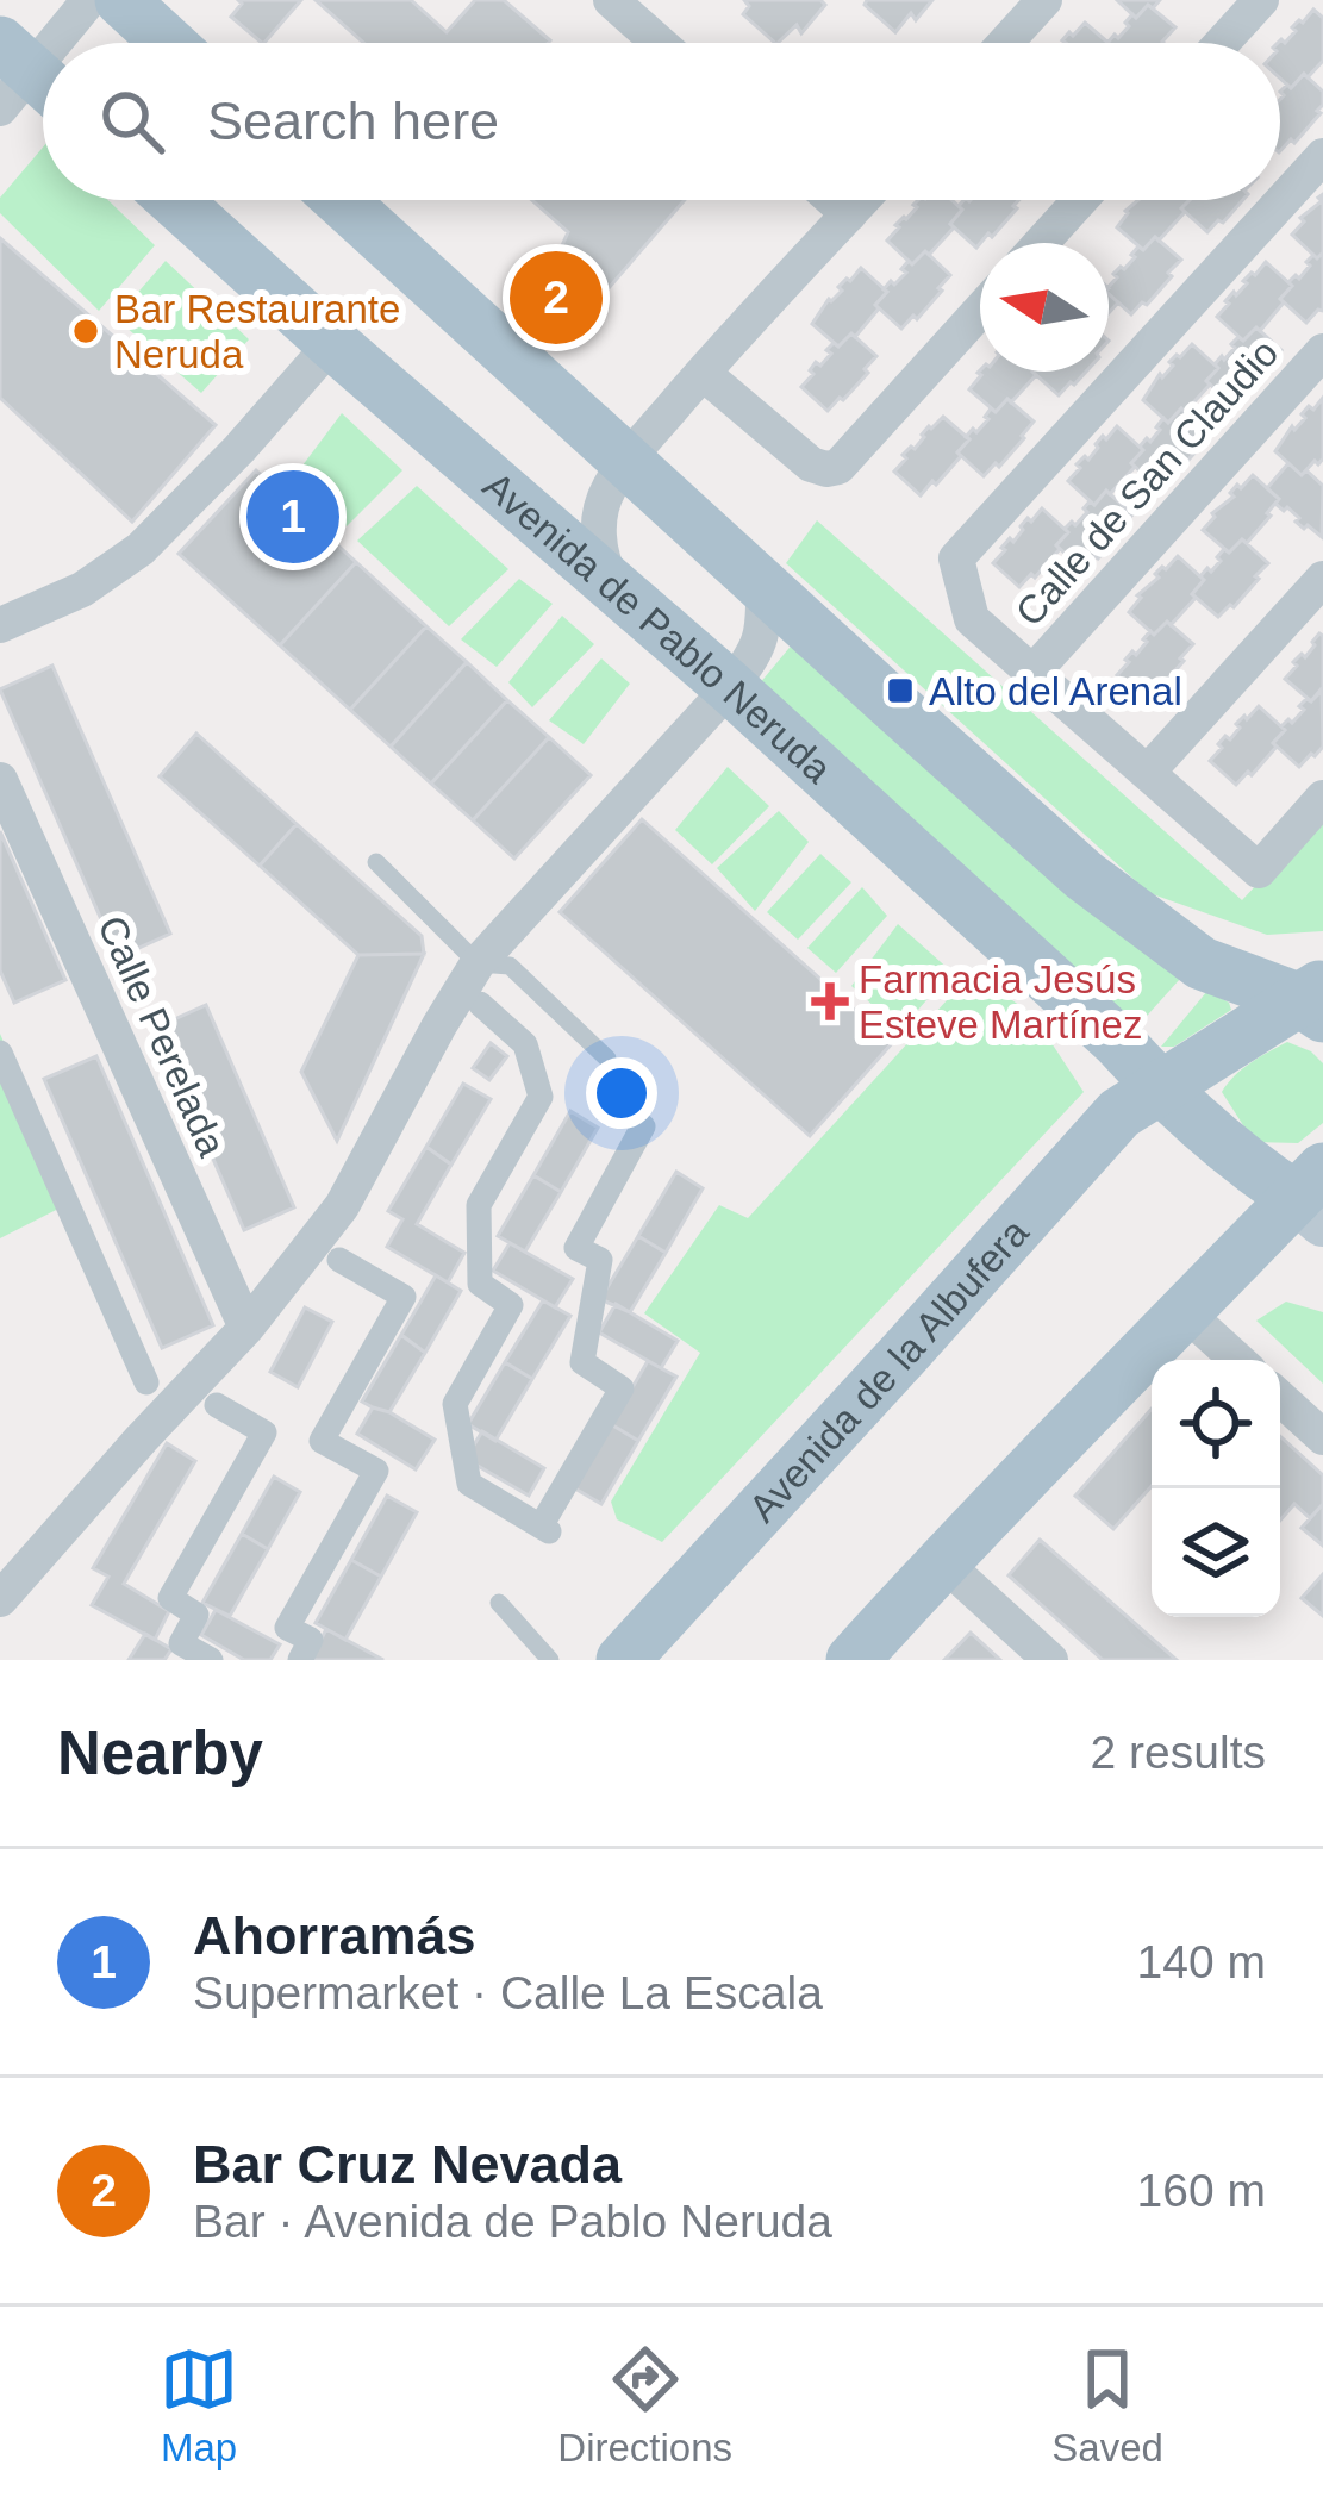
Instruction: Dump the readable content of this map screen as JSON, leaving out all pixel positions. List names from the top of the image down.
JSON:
{
  "streets": {
    "main road": ["Avenida de Pablo Neruda", "Avenida de la Albufera"],
    "street": ["Calle de San Claudio", "Calle Perelada"]
  },
  "crossings": [
    ["Avenida de Pablo Neruda", "Avenida de la Albufera"]
  ],
  "places": {
    "other": ["Bar Restaurante Neruda"],
    "transit": ["Alto del Arenal"],
    "health": ["Farmacia Jesús Esteve Martínez"]
  },
  "north": "left",
  "page": {
    "search": "Search here",
    "pins": ["2", "1"],
    "heading": ["Nearby", "2 results"],
    "list": [
      {
        "mark": "1",
        "name": "Ahorramás",
        "note": "Supermarket · Calle La Escala",
        "value": "140 m"
      },
      {
        "mark": "2",
        "name": "Bar Cruz Nevada",
        "note": "Bar · Avenida de Pablo Neruda",
        "value": "160 m"
      }
    ],
    "nav": ["Map", "Directions", "Saved"]
  }
}
